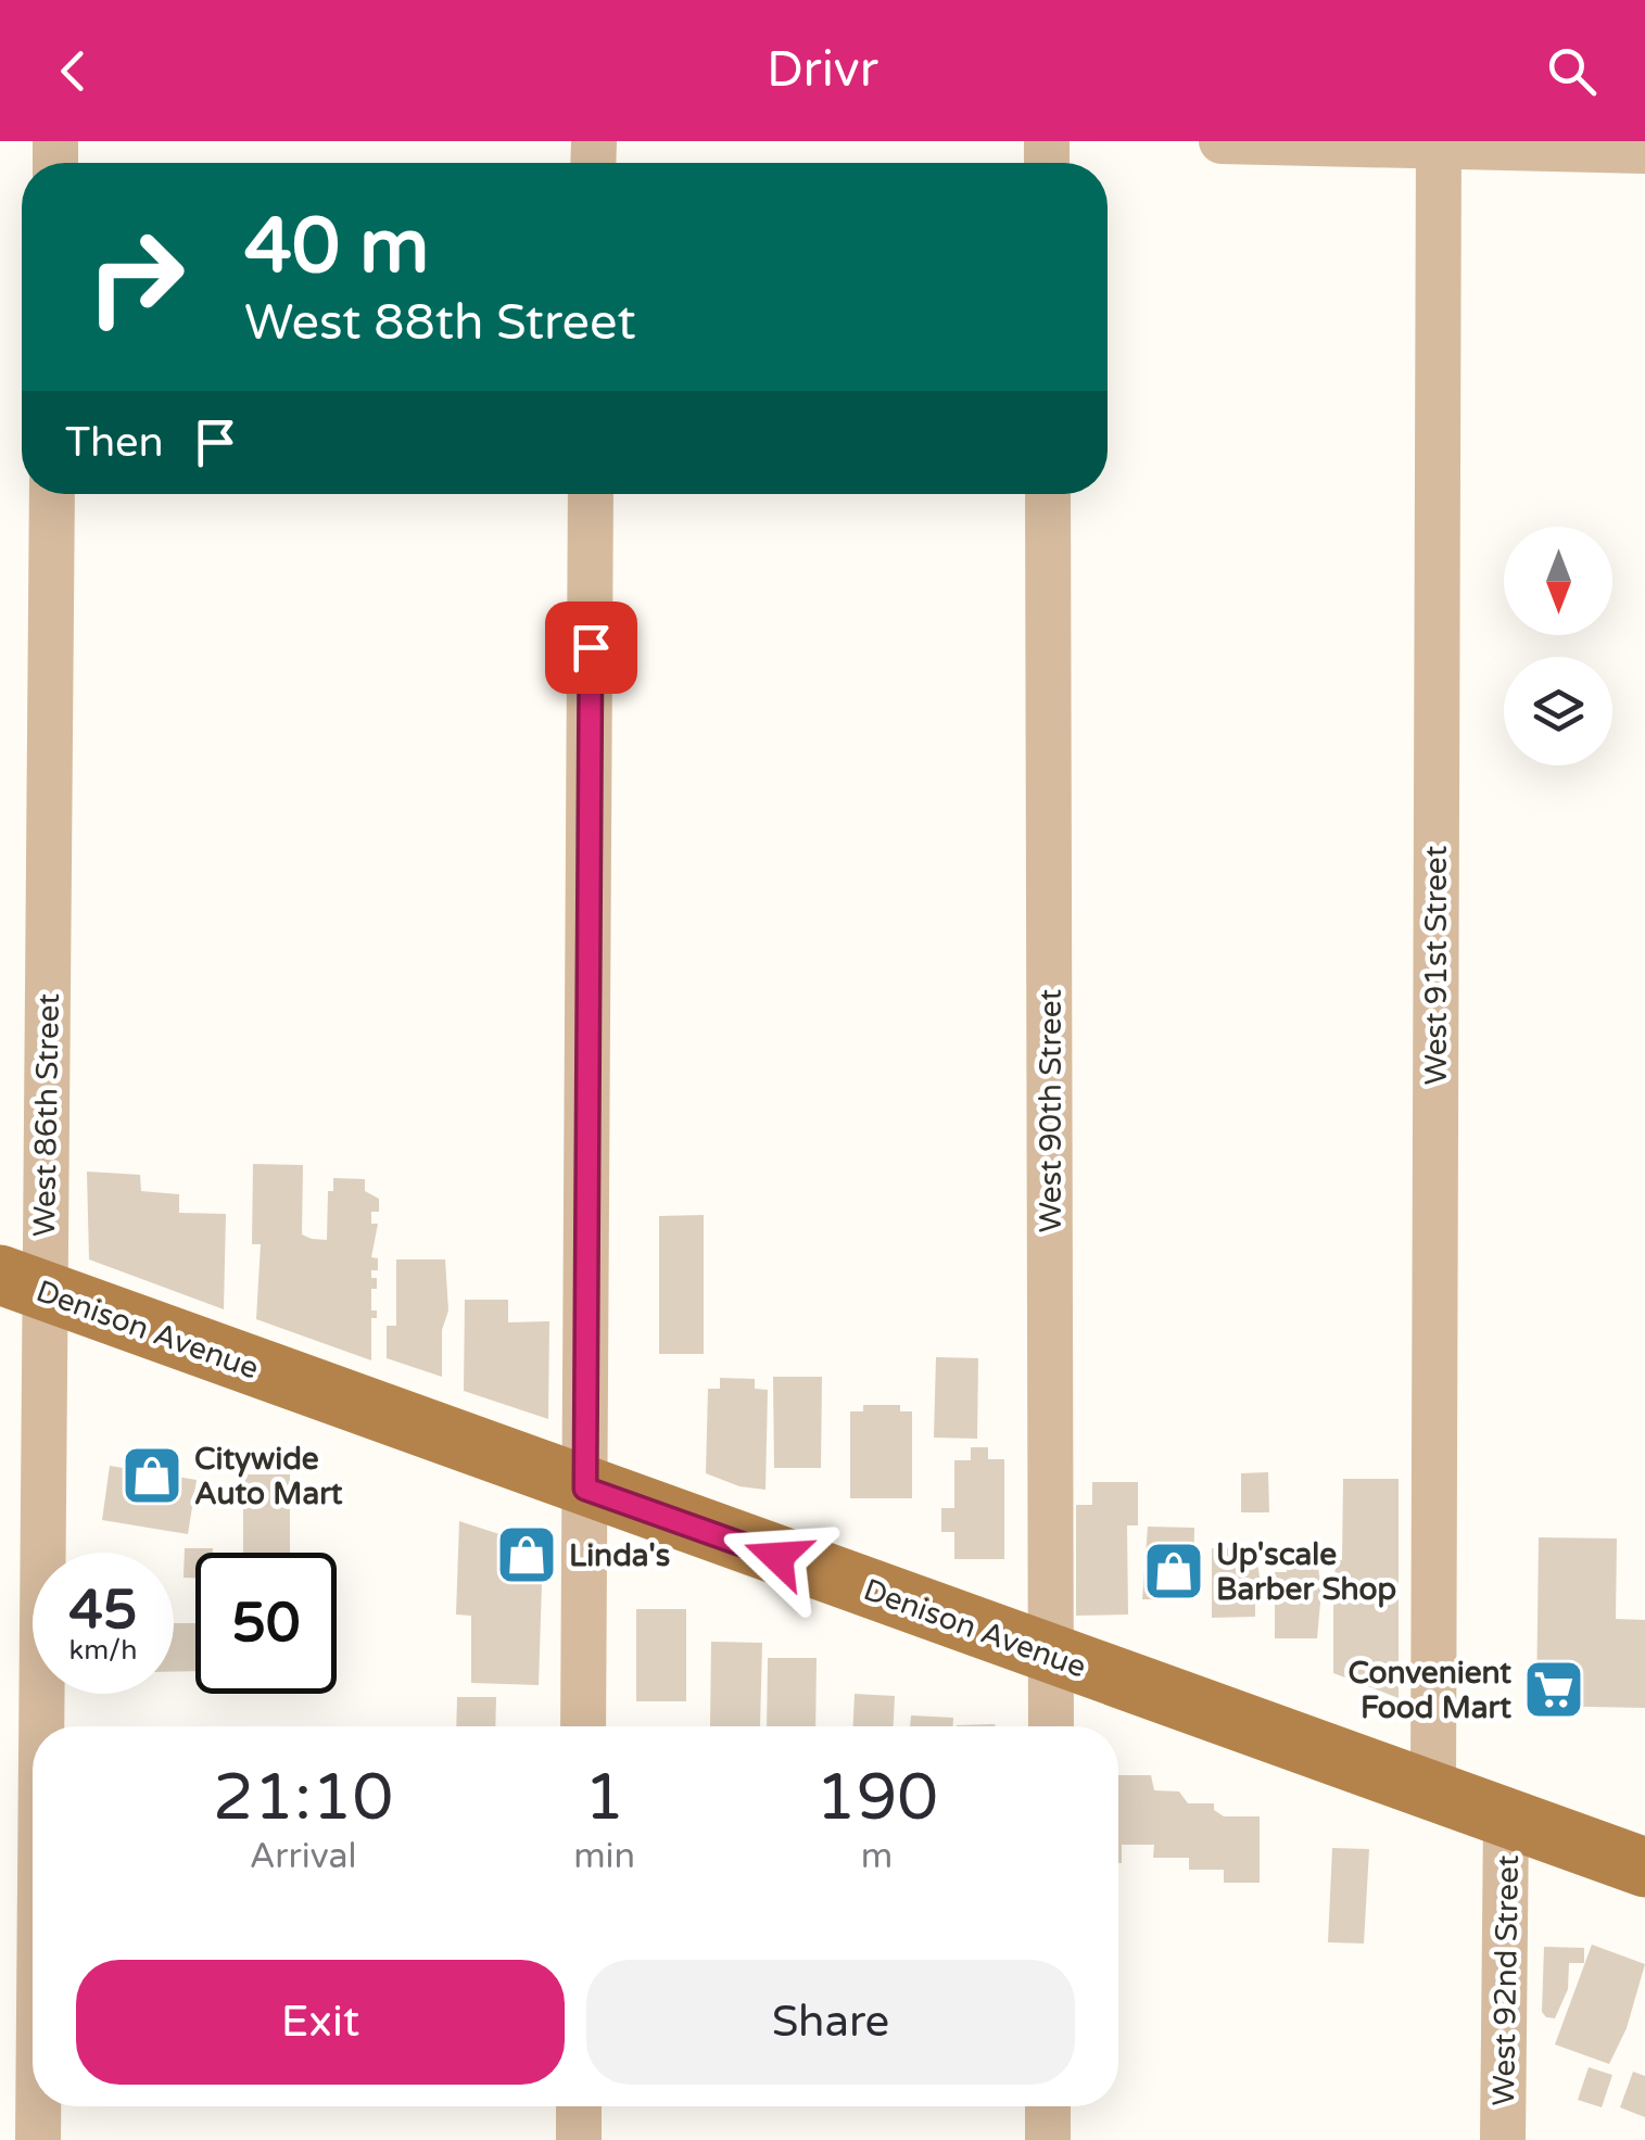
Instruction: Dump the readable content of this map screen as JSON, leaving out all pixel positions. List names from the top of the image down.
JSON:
{
  "streets": {
    "main road": ["Denison Avenue"],
    "street": [
      "West 91st Street",
      "West 90th Street",
      "West 86th Street",
      "West 92nd Street"
    ]
  },
  "crossings": [
    ["West 91st Street", "Denison Avenue"],
    ["West 90th Street", "Denison Avenue"],
    ["West 86th Street", "Denison Avenue"],
    ["Denison Avenue", "West 92nd Street"]
  ],
  "places": {
    "shop": ["Citywide Auto Mart", "Linda's", "Up'scale Barber Shop"],
    "supermarket": ["Convenient Food Mart"]
  },
  "north": "bottom",
  "page": {
    "header": "Drivr",
    "turn": ["40 m", "West 88th Street"],
    "then": "Then",
    "speed": "45 km/h",
    "limit": "50",
    "eta": [
      "21:10",
      "Arrival",
      "1",
      "min",
      "190",
      "m"
    ],
    "buttons": ["Exit", "Share"]
  }
}
